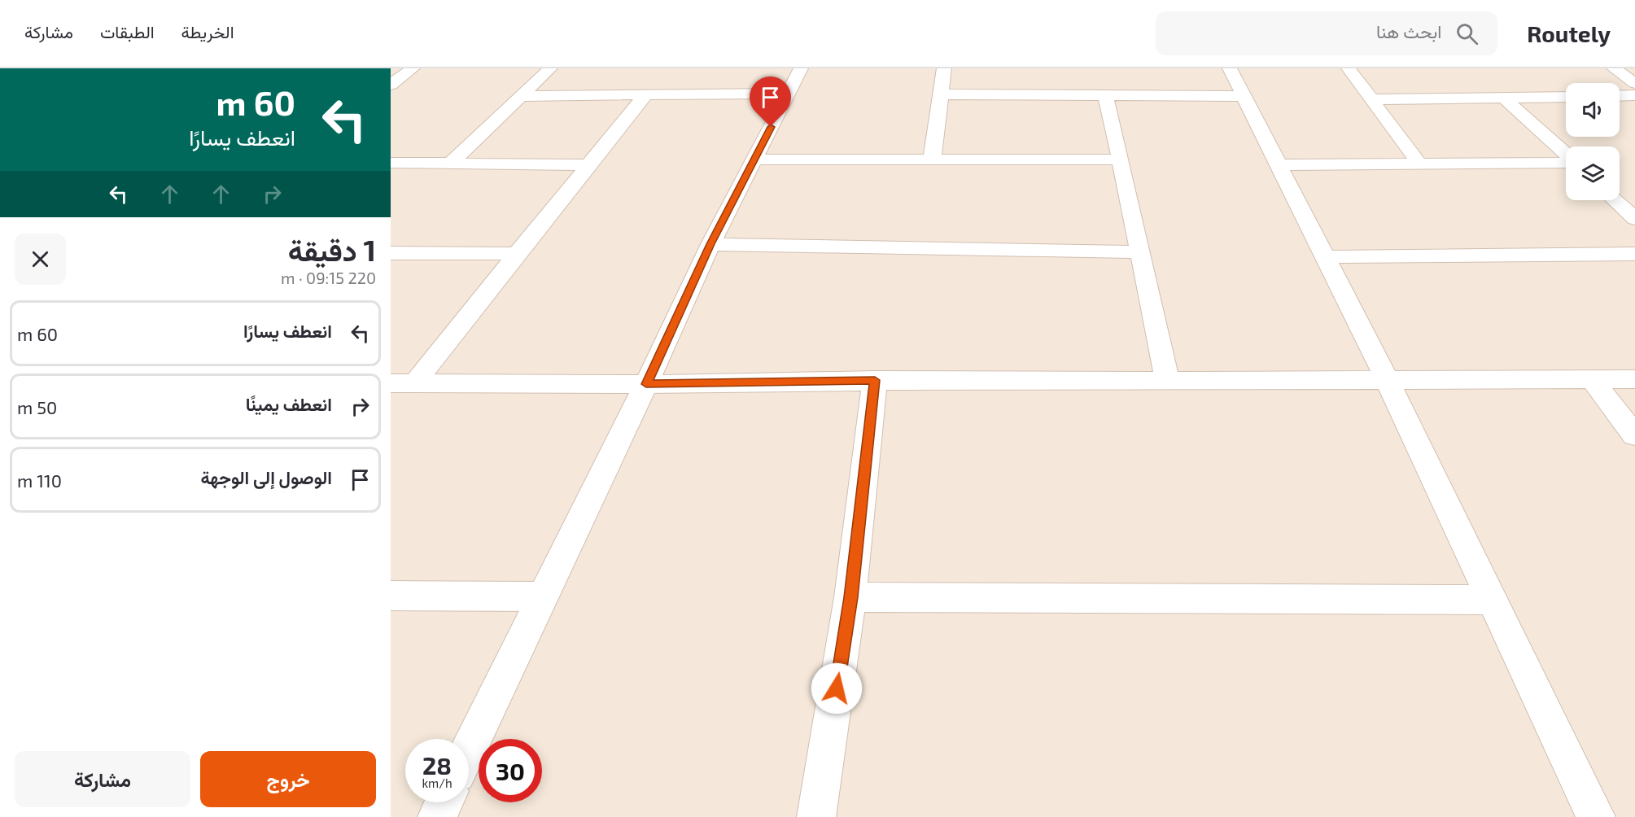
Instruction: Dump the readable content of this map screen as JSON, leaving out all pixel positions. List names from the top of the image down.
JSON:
{
  "page": {
    "header": "Routely",
    "search": "ابحث هنا",
    "nav": ["الخريطة", "الطبقات", "مشاركة"],
    "turn": ["60 m", "انعطف يسارًا"],
    "heading": ["1 دقيقة", "220 m · 09:15"],
    "list": [
      {
        "name": "انعطف يسارًا",
        "value": "60 m"
      },
      {
        "name": "انعطف يمينًا",
        "value": "50 m"
      },
      {
        "name": "الوصول إلى الوجهة",
        "value": "110 m"
      }
    ],
    "speed": "28 km/h",
    "limit": "30",
    "buttons": ["خروج", "مشاركة"]
  }
}
